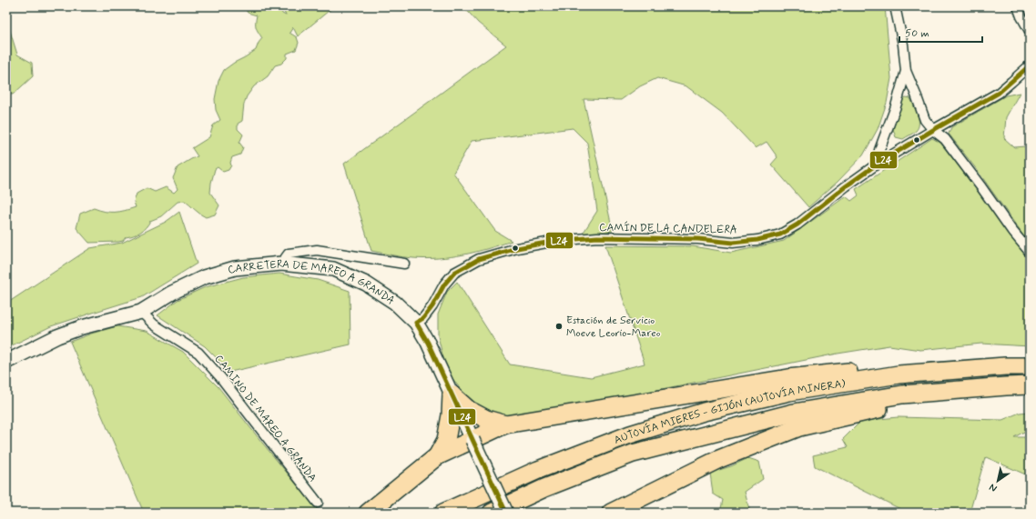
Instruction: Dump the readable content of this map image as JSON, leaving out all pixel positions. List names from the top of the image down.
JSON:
{
  "streets": {
    "highway": ["AUTOVÍA MIERES - GIJÓN (AUTOVÍA MINERA)"],
    "street": ["CAMÍN DE LA CANDELERA", "CARRETERA DE MAREO A GRANDA", "CAMINO DE MAREO A GRANDA"]
  },
  "crossings": [
    ["CAMÍN DE LA CANDELERA", "CARRETERA DE MAREO A GRANDA"],
    ["CARRETERA DE MAREO A GRANDA", "CAMINO DE MAREO A GRANDA"]
  ],
  "places": ["Estación de Servicio Moeve Leorio-Mareo"],
  "lines": ["transit line L24"],
  "scale_bar": "50 m",
  "north": "bottom left"
}
